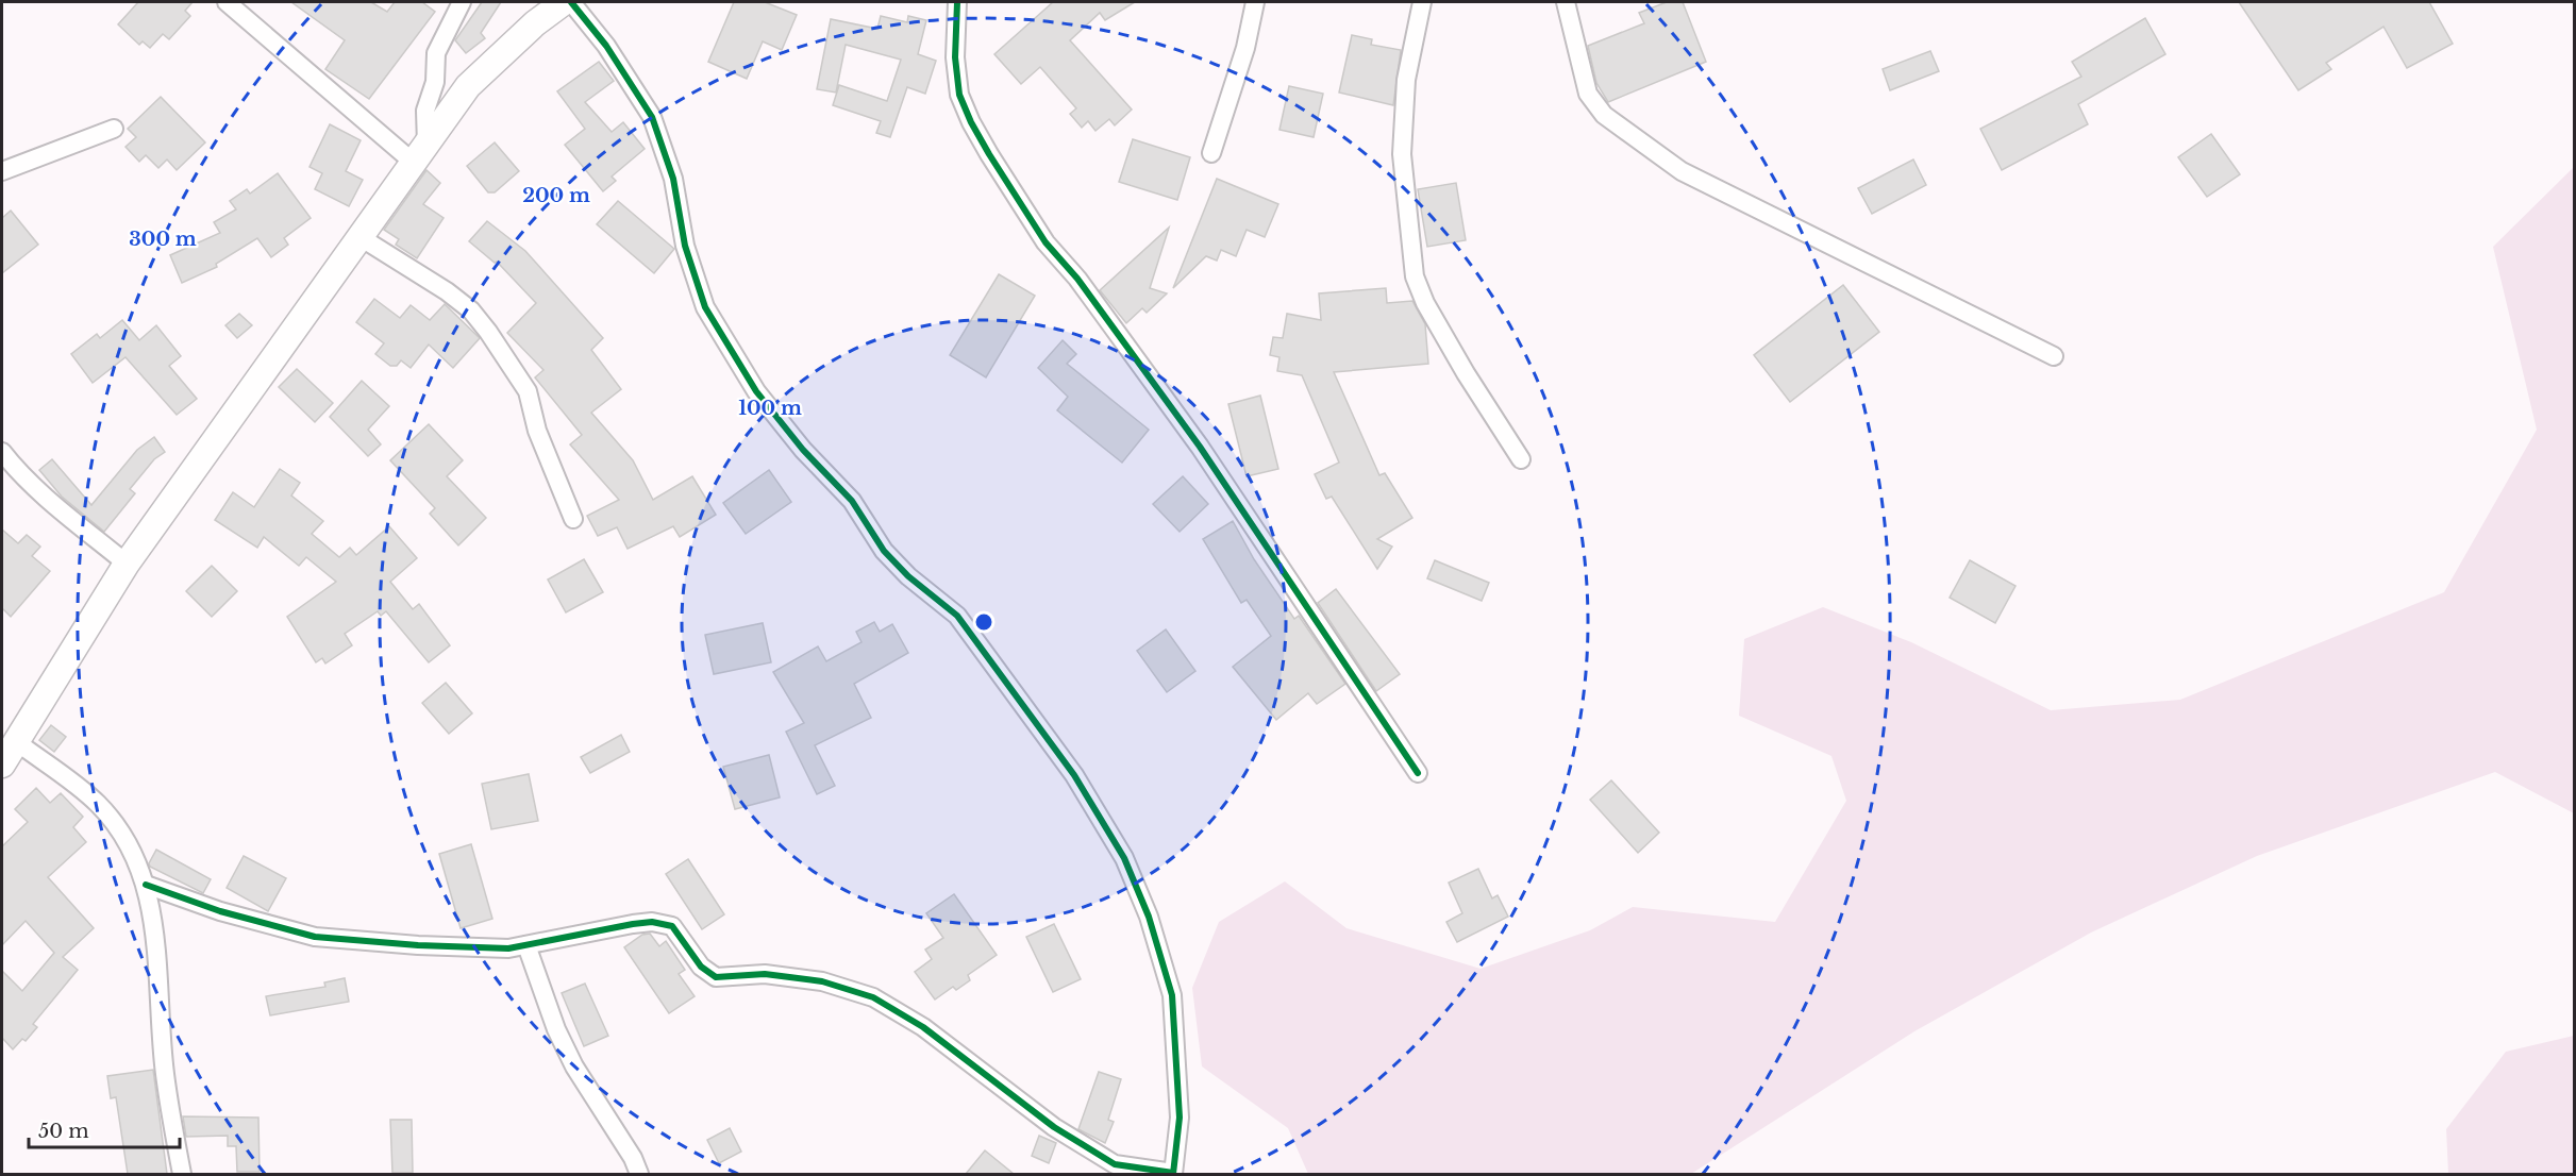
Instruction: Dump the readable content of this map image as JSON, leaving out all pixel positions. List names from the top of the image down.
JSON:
{
  "scale_bar": "50 m",
  "rings": ["200 m", "300 m", "100 m"]
}
